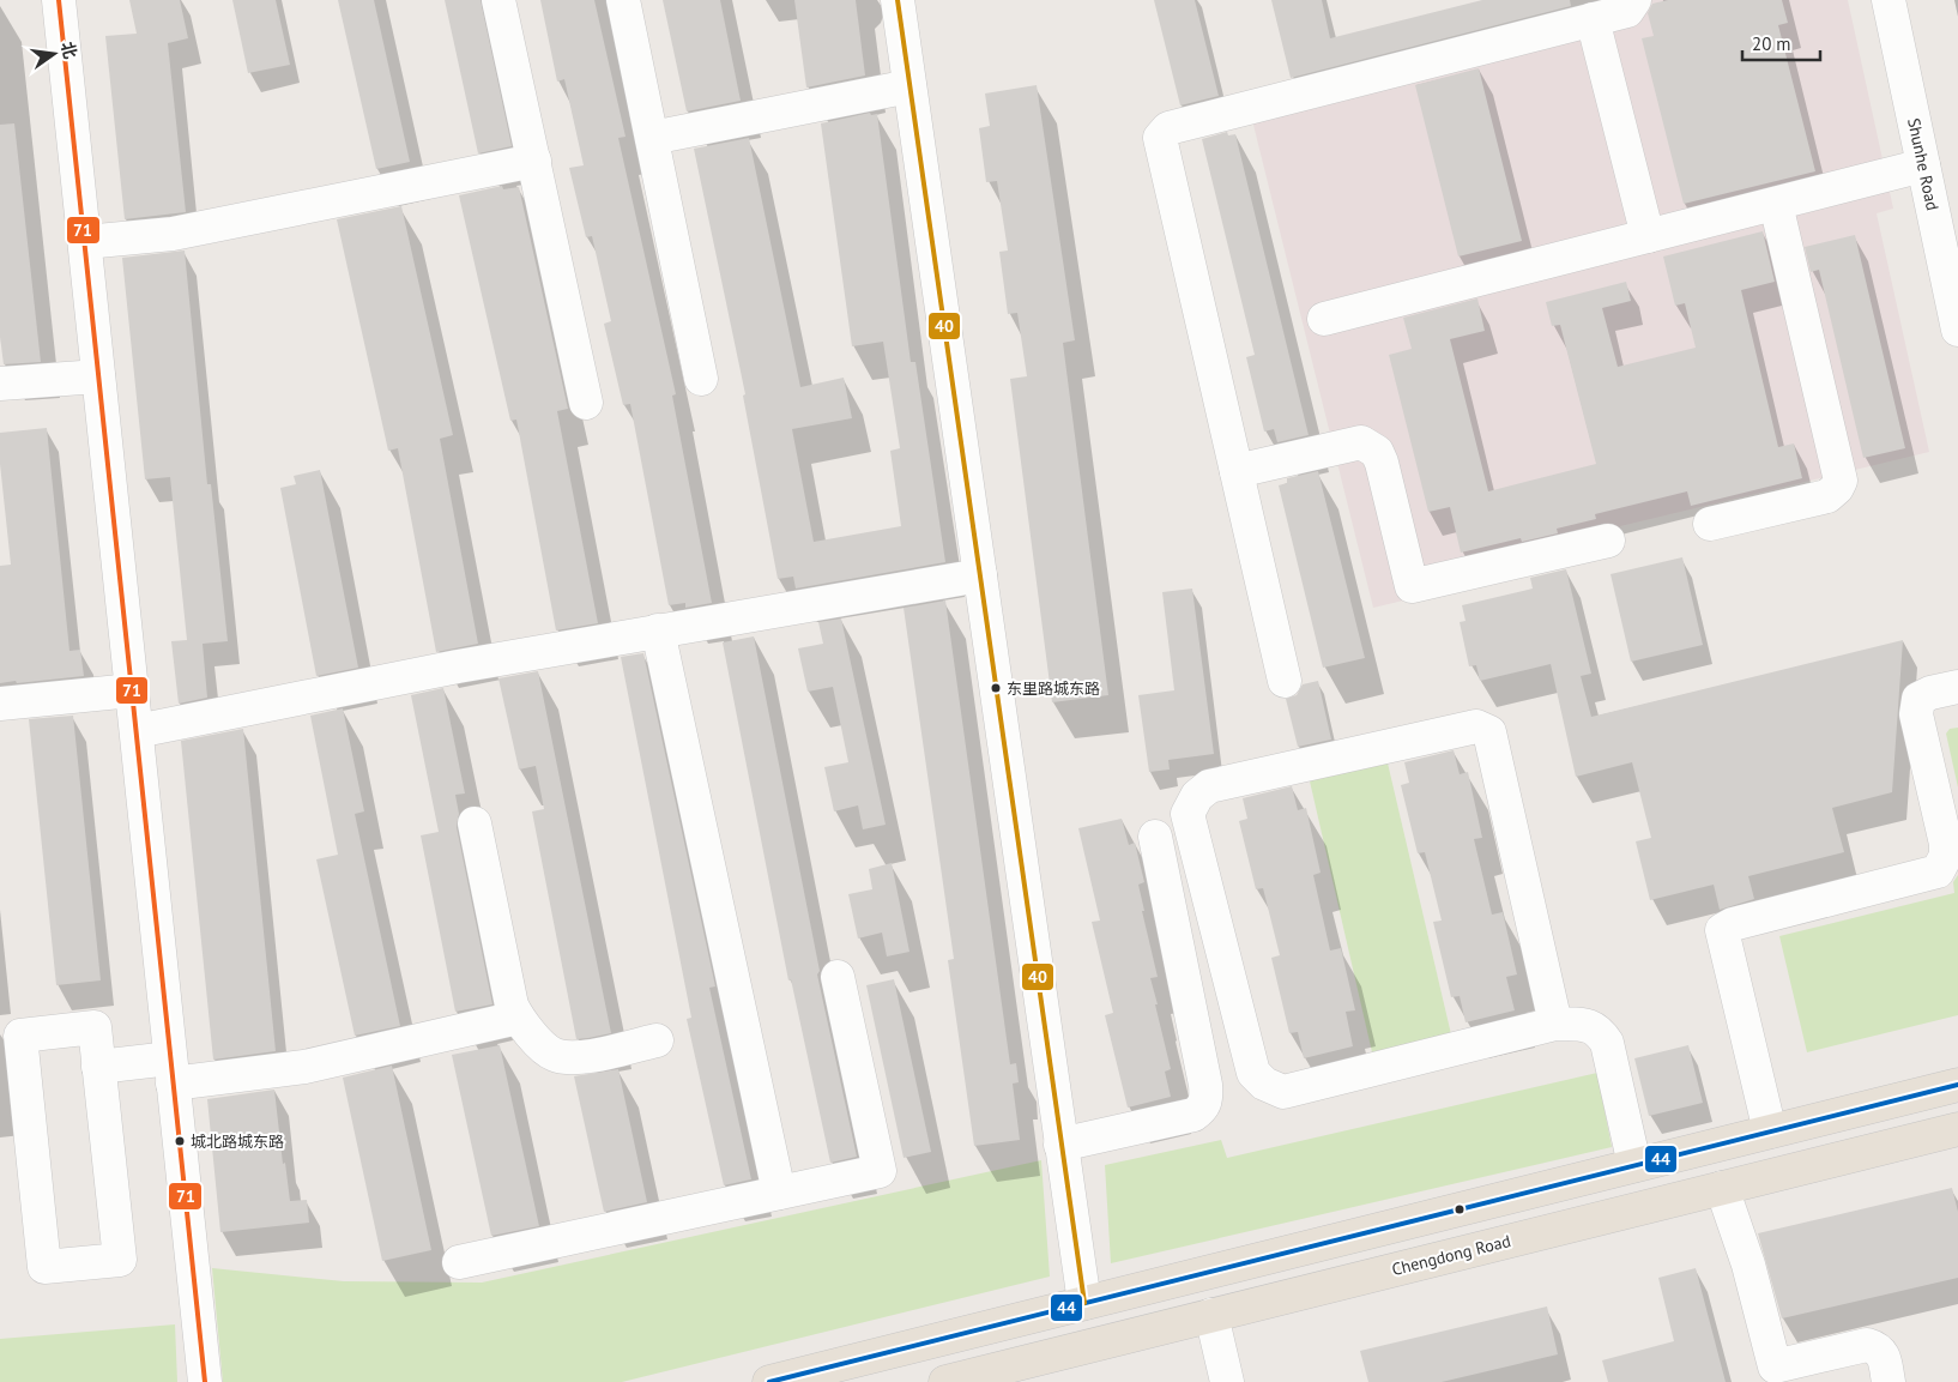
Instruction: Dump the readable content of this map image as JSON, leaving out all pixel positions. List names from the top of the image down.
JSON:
{
  "streets": {
    "main road": ["Chengdong Road"],
    "street": ["Shunhe Road"]
  },
  "places": ["东里路城东路", "城北路城东路"],
  "lines": ["transit line 71", "transit line 40", "transit line 44"],
  "scale_bar": "20 m",
  "north": "right"
}
